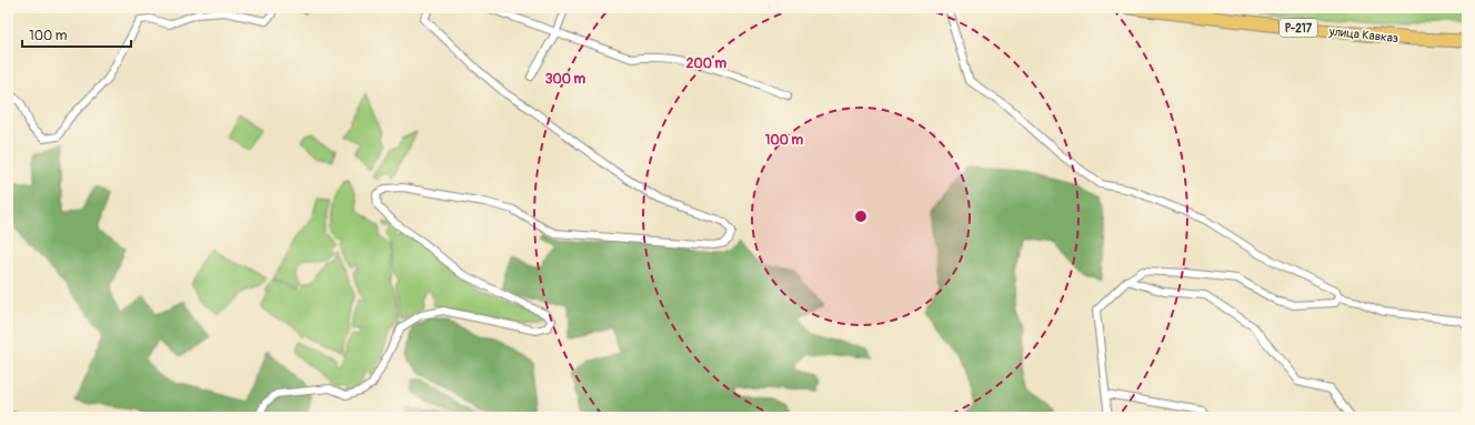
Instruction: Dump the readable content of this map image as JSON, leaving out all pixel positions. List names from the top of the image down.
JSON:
{
  "streets": {
    "highway": ["Р-217", "улица Кавказ"]
  },
  "scale_bar": "100 m",
  "rings": ["200 m", "300 m", "100 m"]
}
